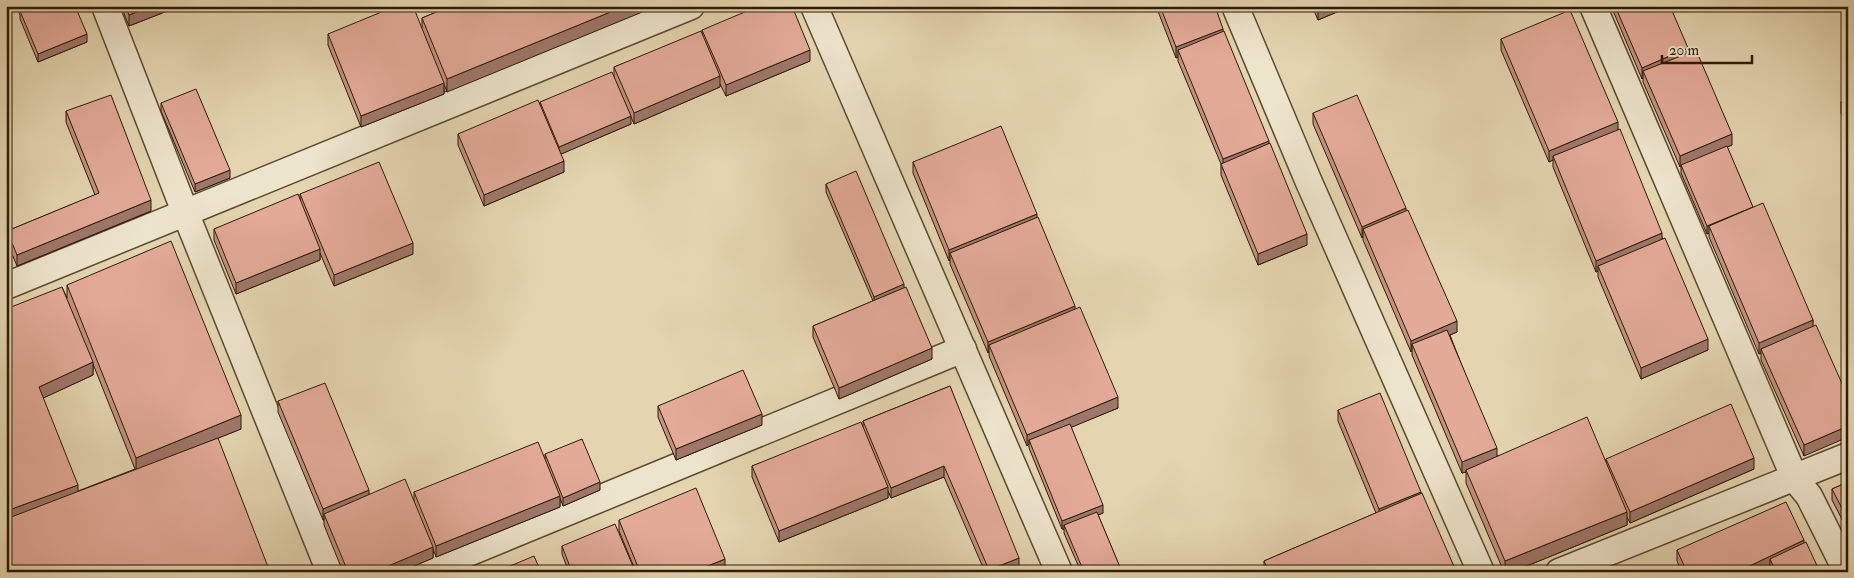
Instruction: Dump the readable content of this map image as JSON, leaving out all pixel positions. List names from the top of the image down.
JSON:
{
  "scale_bar": "20 m"
}
